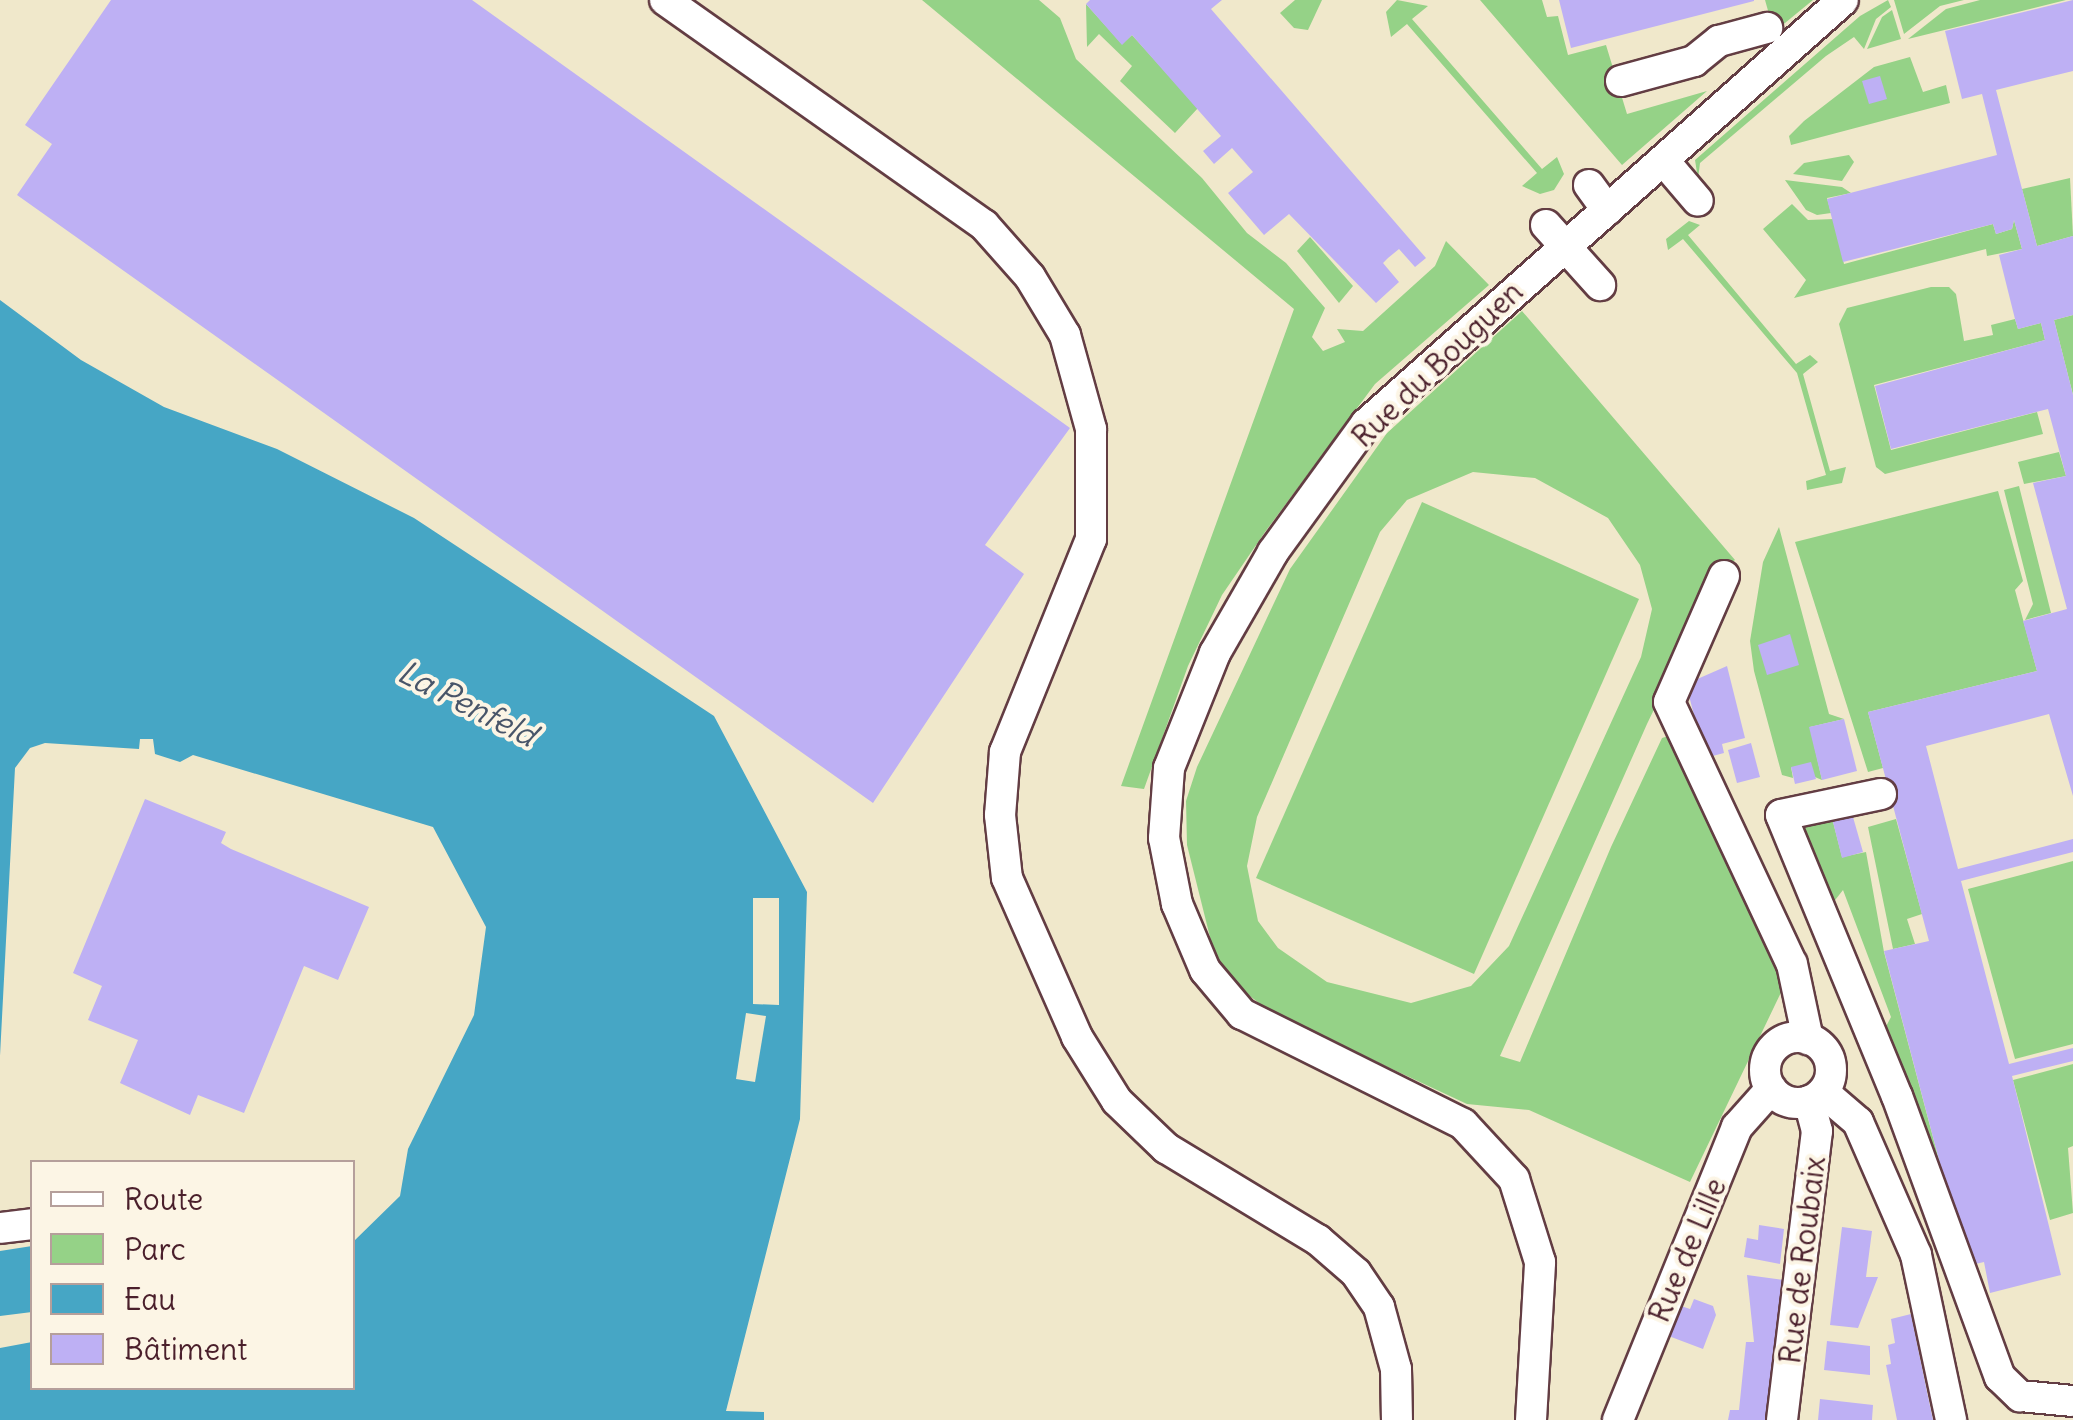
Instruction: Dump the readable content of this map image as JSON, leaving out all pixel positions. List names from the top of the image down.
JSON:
{
  "streets": {
    "street": ["Rue du Bouguen", "Rue de Lille", "Rue de Roubaix"]
  },
  "crossings": [
    ["Rue de Lille", "Rue de Roubaix"]
  ],
  "water": ["La Penfeld"],
  "legend": [
    "Route",
    "Parc",
    "Eau",
    "Bâtiment"
  ]
}
